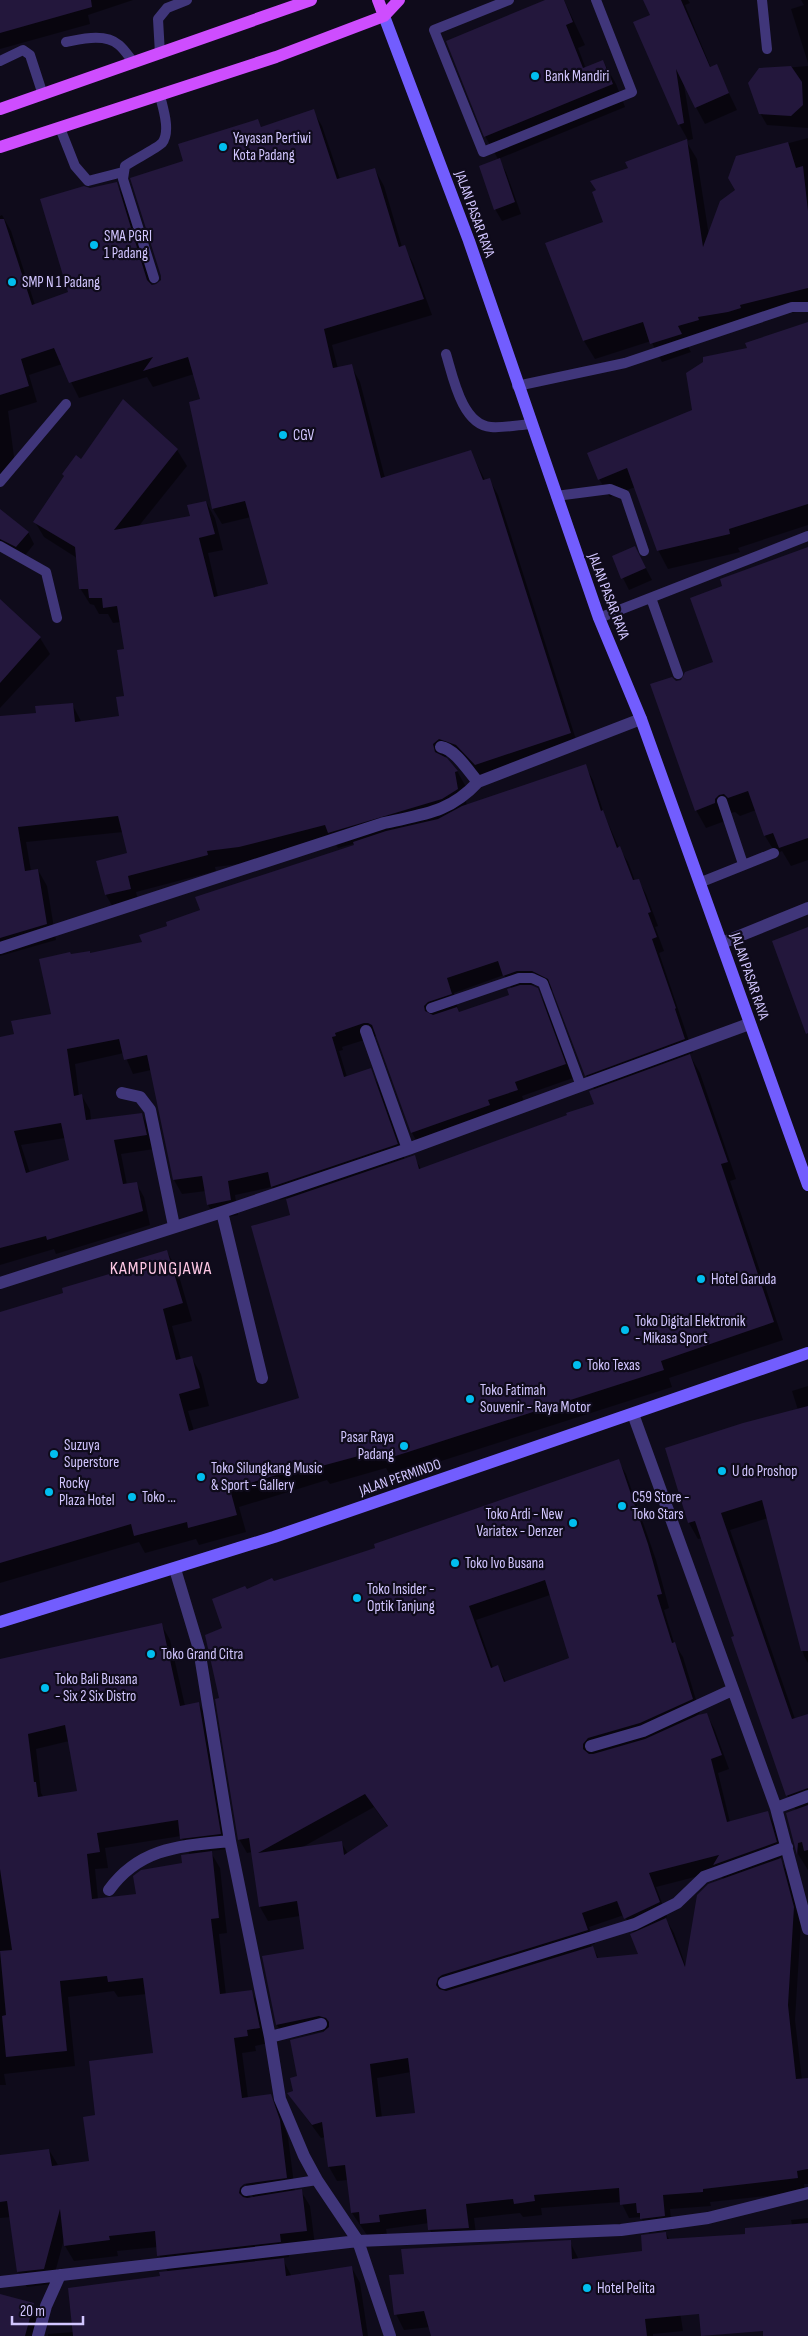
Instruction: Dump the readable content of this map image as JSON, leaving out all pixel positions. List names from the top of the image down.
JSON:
{
  "streets": {
    "main road": ["JALAN PASAR RAYA", "JALAN PERMINDO"]
  },
  "districts": ["KAMPUNGJAWA"],
  "places": [
    "Bank Mandiri",
    "Yayasan Pertiwi Kota Padang",
    "SMA PGRI 1 Padang",
    "SMP N 1 Padang",
    "CGV",
    "Hotel Garuda",
    "Toko Digital Elektronik - Mikasa Sport",
    "Toko Texas",
    "Toko Fatimah Souvenir - Raya Motor",
    "Pasar Raya Padang",
    "Suzuya Superstore",
    "U do Proshop",
    "Toko Silungkang Music & Sport - Gallery",
    "Rocky Plaza Hotel",
    "Toko ...",
    "C59 Store - Toko Stars",
    "Toko Ardi - New Variatex - Denzer",
    "Toko Ivo Busana",
    "Toko Insider - Optik Tanjung",
    "Toko Grand Citra",
    "Toko Bali Busana - Six 2 Six Distro",
    "Hotel Pelita"
  ],
  "scale_bar": "20 m"
}
